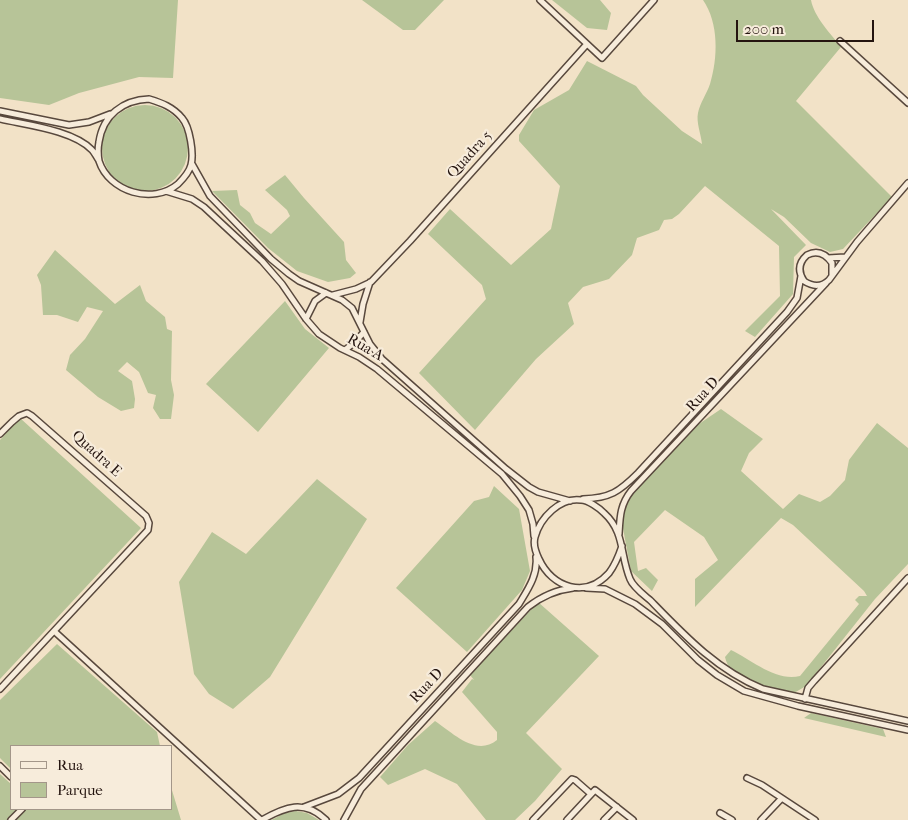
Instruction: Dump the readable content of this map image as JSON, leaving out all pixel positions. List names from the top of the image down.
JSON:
{
  "streets": {
    "street": [
      "Quadra 5",
      "Rua A",
      "Rua D",
      "Quadra E"
    ]
  },
  "crossings": [
    ["Quadra 5", "Rua A"],
    ["Rua A", "Rua D"]
  ],
  "legend": ["Rua", "Parque"],
  "scale_bar": "200 m"
}
